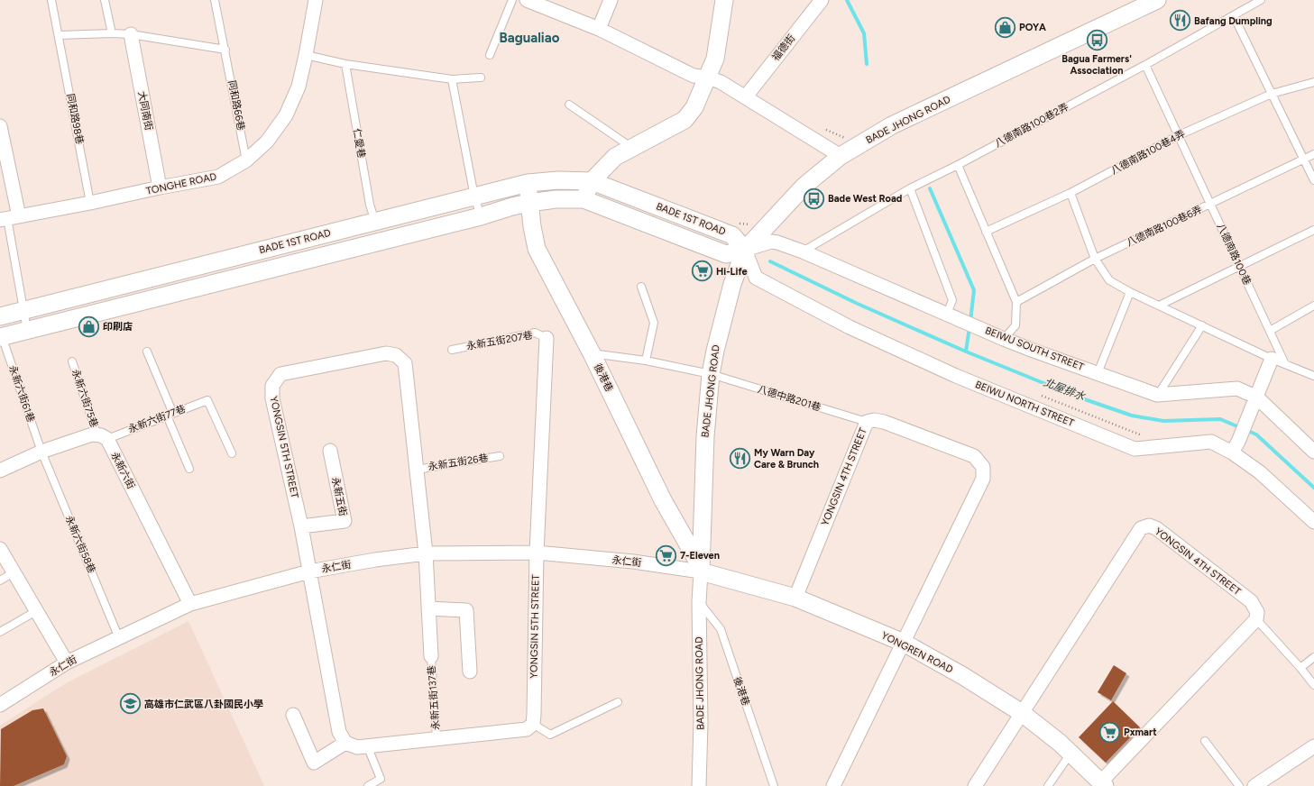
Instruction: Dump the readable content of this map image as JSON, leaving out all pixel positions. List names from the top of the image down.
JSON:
{
  "streets": {
    "street": [
      "福德街",
      "大同南街",
      "BADE JHONG ROAD",
      "TONGHE ROAD",
      "BADE 1ST ROAD",
      "BEIWU SOUTH STREET",
      "後港巷",
      "BEIWU NORTH STREET",
      "YONGSIN 5TH STREET",
      "永新六街",
      "YONGSIN 4TH STREET",
      "永新五街",
      "永仁街",
      "YONGREN ROAD"
    ],
    "lane": [
      "同和路66巷",
      "同和路98巷",
      "八德南路100巷2弄",
      "仁愛巷",
      "八德南路100巷4弄",
      "八德南路100巷6弄",
      "八德南路100巷",
      "永新五街207巷",
      "永新六街61巷",
      "永新六街75巷",
      "八德中路201巷",
      "永新六街77巷",
      "永新五街26巷",
      "永新六街58巷",
      "永新五街137巷"
    ]
  },
  "crossings": [
    ["同和路66巷", "TONGHE ROAD"],
    ["大同南街", "TONGHE ROAD"],
    ["同和路98巷", "TONGHE ROAD"],
    ["BADE JHONG ROAD", "BADE 1ST ROAD"],
    ["BADE JHONG ROAD", "BEIWU SOUTH STREET"],
    ["BADE JHONG ROAD", "後港巷"],
    ["BADE JHONG ROAD", "八德中路201巷"],
    ["BADE JHONG ROAD", "BEIWU NORTH STREET"],
    ["BADE JHONG ROAD", "永仁街"],
    ["BADE JHONG ROAD", "YONGREN ROAD"],
    ["八德南路100巷2弄", "八德南路100巷"],
    ["八德南路100巷2弄", "BEIWU SOUTH STREET"],
    ["仁愛巷", "BADE 1ST ROAD"],
    ["八德南路100巷4弄", "八德南路100巷"],
    ["BADE 1ST ROAD", "BEIWU SOUTH STREET"],
    ["BADE 1ST ROAD", "後港巷"],
    ["BADE 1ST ROAD", "永新六街61巷"],
    ["BADE 1ST ROAD", "BEIWU NORTH STREET"],
    ["八德南路100巷6弄", "八德南路100巷"],
    ["永新五街207巷", "YONGSIN 5TH STREET"],
    ["BEIWU SOUTH STREET", "BEIWU NORTH STREET"],
    ["後港巷", "八德中路201巷"],
    ["後港巷", "永仁街"],
    ["後港巷", "YONGREN ROAD"],
    ["永新六街61巷", "永新六街58巷"],
    ["永新六街75巷", "永新六街77巷"],
    ["永新六街75巷", "永新六街"],
    ["八德中路201巷", "YONGSIN 4TH STREET"],
    ["永新六街77巷", "永新六街"],
    ["YONGSIN 5TH STREET", "永新五街26巷"],
    ["YONGSIN 5TH STREET", "永新五街"],
    ["YONGSIN 5TH STREET", "永仁街"],
    ["YONGSIN 5TH STREET", "永新五街137巷"],
    ["永新六街", "永仁街"],
    ["YONGSIN 4TH STREET", "YONGREN ROAD"],
    ["永新六街58巷", "永仁街"],
    ["永仁街", "YONGREN ROAD"]
  ],
  "districts": ["Bagualiao"],
  "water": ["北屋排水"],
  "places": {
    "restaurant": ["Bafang Dumpling", "My Warn Day Care & Brunch"],
    "shop": ["POYA", "印刷店"],
    "bus stop": ["Bagua Farmers' Association", "Bade West Road"],
    "supermarket": ["Hi-Life", "7-Eleven", "Pxmart"],
    "school or university": ["高雄市仁武區八卦國民小學"]
  }
}
